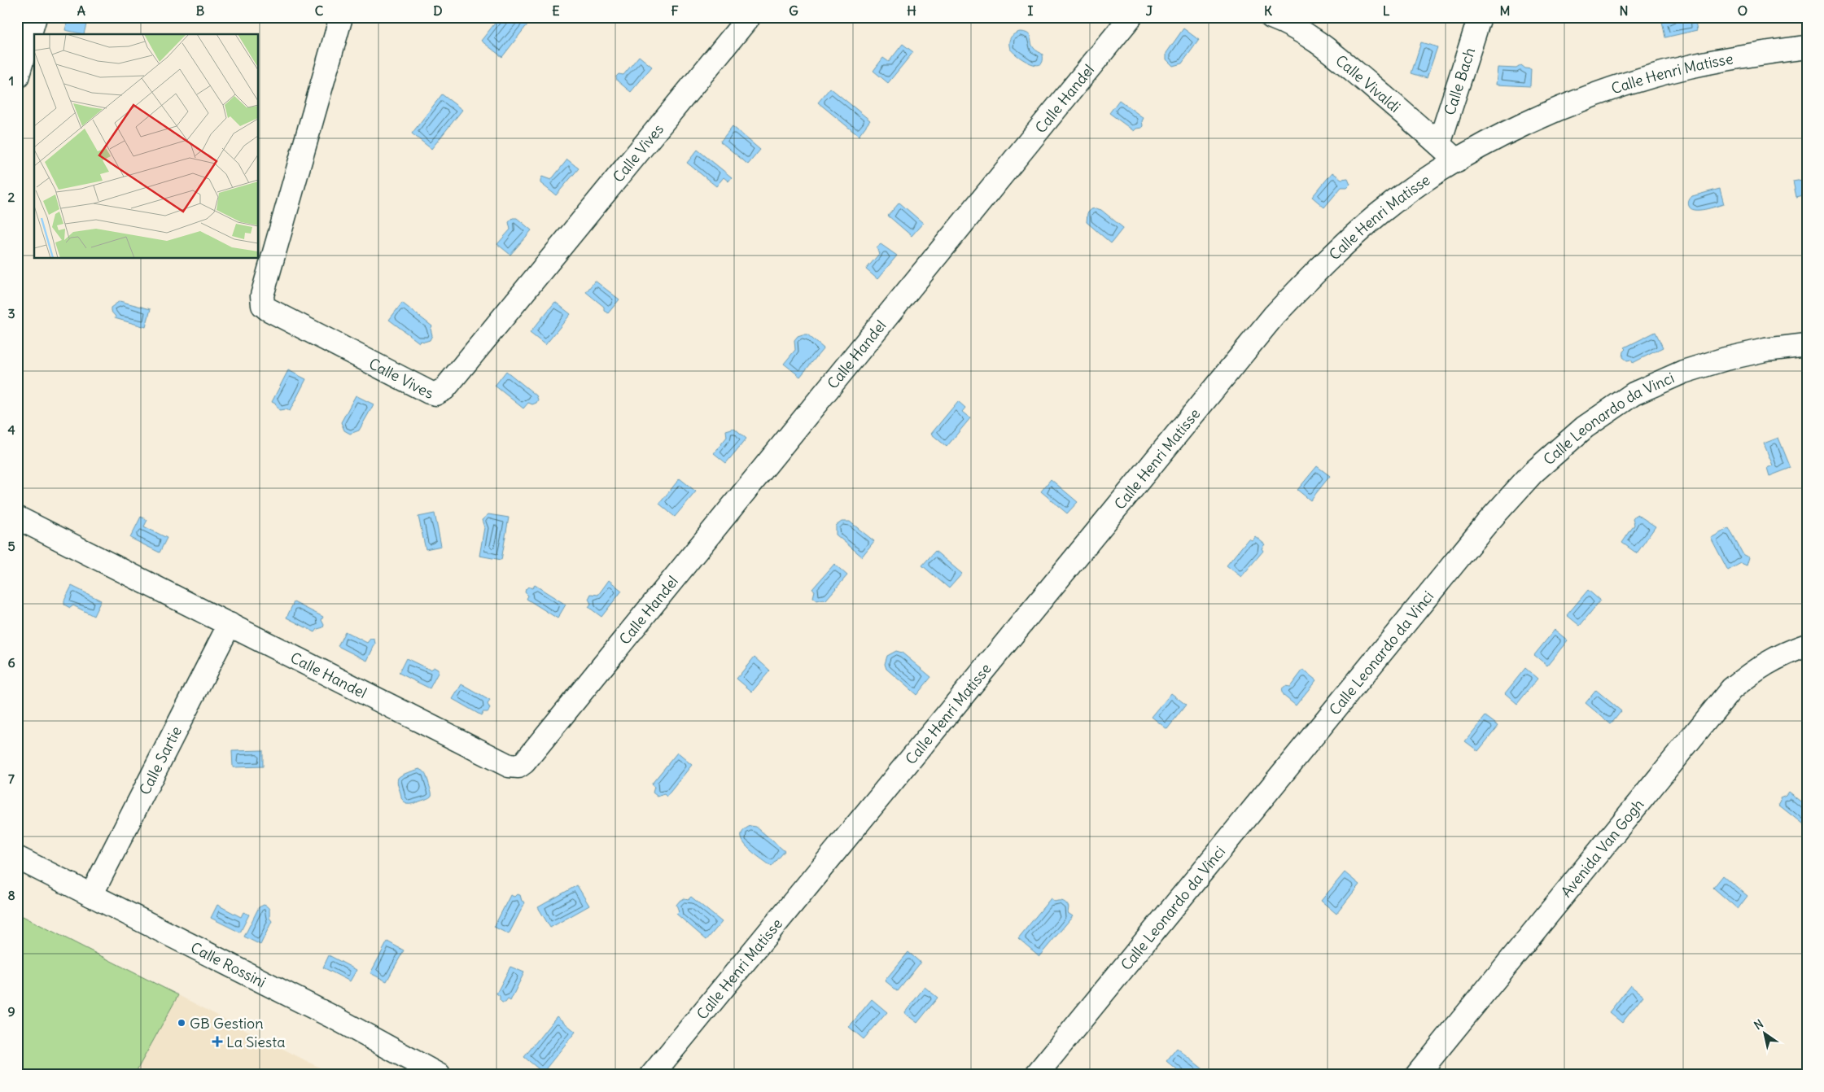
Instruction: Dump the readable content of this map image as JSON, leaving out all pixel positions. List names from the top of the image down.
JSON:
{
  "streets": {
    "street": [
      "Calle Henri Matisse",
      "Calle Bach",
      "Calle Vivaldi",
      "Calle Handel",
      "Calle Vives",
      "Calle Leonardo da Vinci",
      "Calle Sartie",
      "Avenida Van Gogh",
      "Calle Rossini"
    ]
  },
  "crossings": [
    ["Calle Henri Matisse", "Calle Vivaldi"],
    ["Calle Bach", "Calle Vivaldi"],
    ["Calle Handel", "Calle Sartie"],
    ["Calle Sartie", "Calle Rossini"]
  ],
  "places": {
    "other": ["GB Gestion"],
    "health": ["La Siesta"]
  },
  "north": "top left",
  "grid": {
    "columns": [
      "A",
      "B",
      "C",
      "D",
      "E",
      "F",
      "G",
      "H",
      "I",
      "J",
      "K",
      "L",
      "M",
      "N",
      "O"
    ],
    "rows": [
      "1",
      "2",
      "3",
      "4",
      "5",
      "6",
      "7",
      "8",
      "9"
    ]
  }
}
